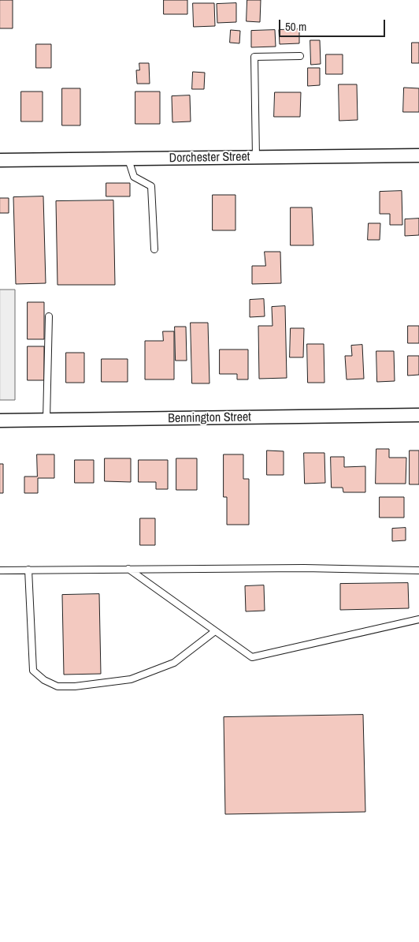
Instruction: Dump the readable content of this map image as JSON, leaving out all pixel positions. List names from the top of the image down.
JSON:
{
  "streets": {
    "street": ["Dorchester Street", "Bennington Street"]
  },
  "scale_bar": "50 m"
}
